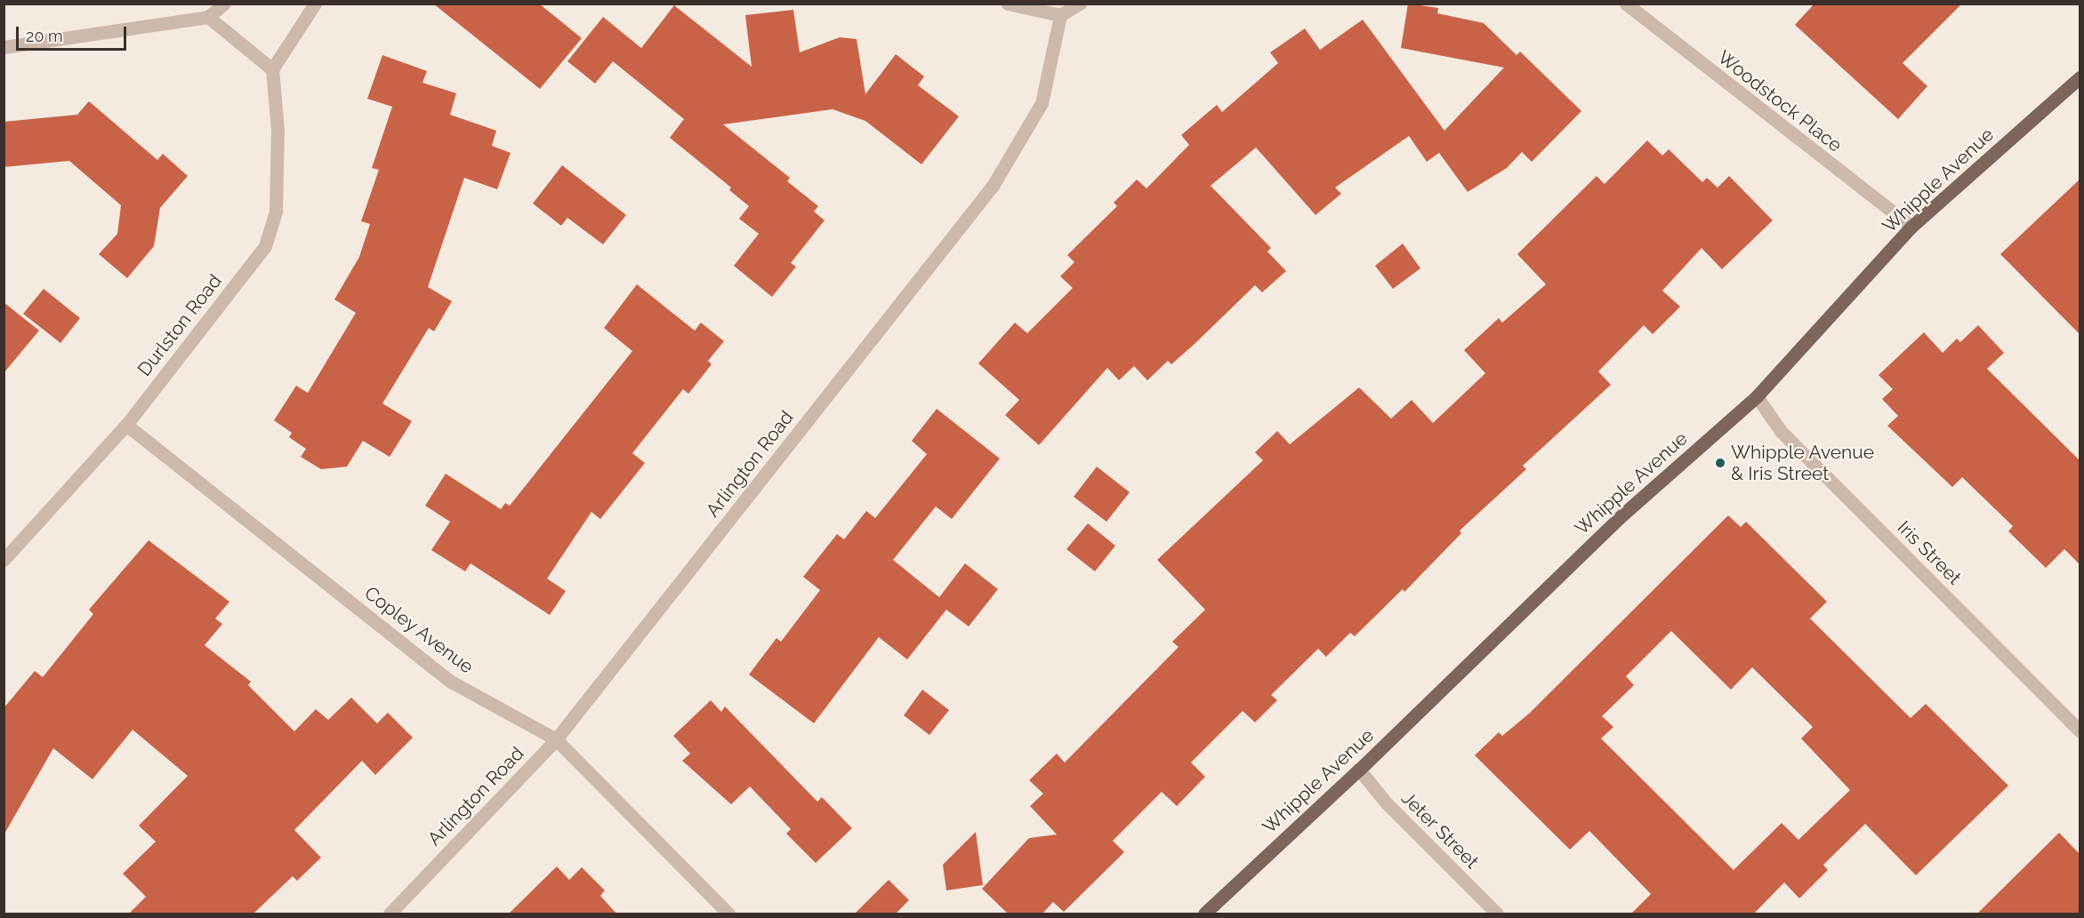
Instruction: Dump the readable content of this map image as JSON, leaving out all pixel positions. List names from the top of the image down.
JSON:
{
  "streets": {
    "main road": ["Whipple Avenue"],
    "street": [
      "Woodstock Place",
      "Durlston Road",
      "Arlington Road",
      "Iris Street",
      "Copley Avenue",
      "Jeter Street"
    ]
  },
  "crossings": [
    ["Woodstock Place", "Whipple Avenue"],
    ["Whipple Avenue", "Iris Street"],
    ["Whipple Avenue", "Jeter Street"],
    ["Durlston Road", "Copley Avenue"],
    ["Arlington Road", "Copley Avenue"]
  ],
  "places": ["Whipple Avenue & Iris Street"],
  "scale_bar": "20 m"
}
